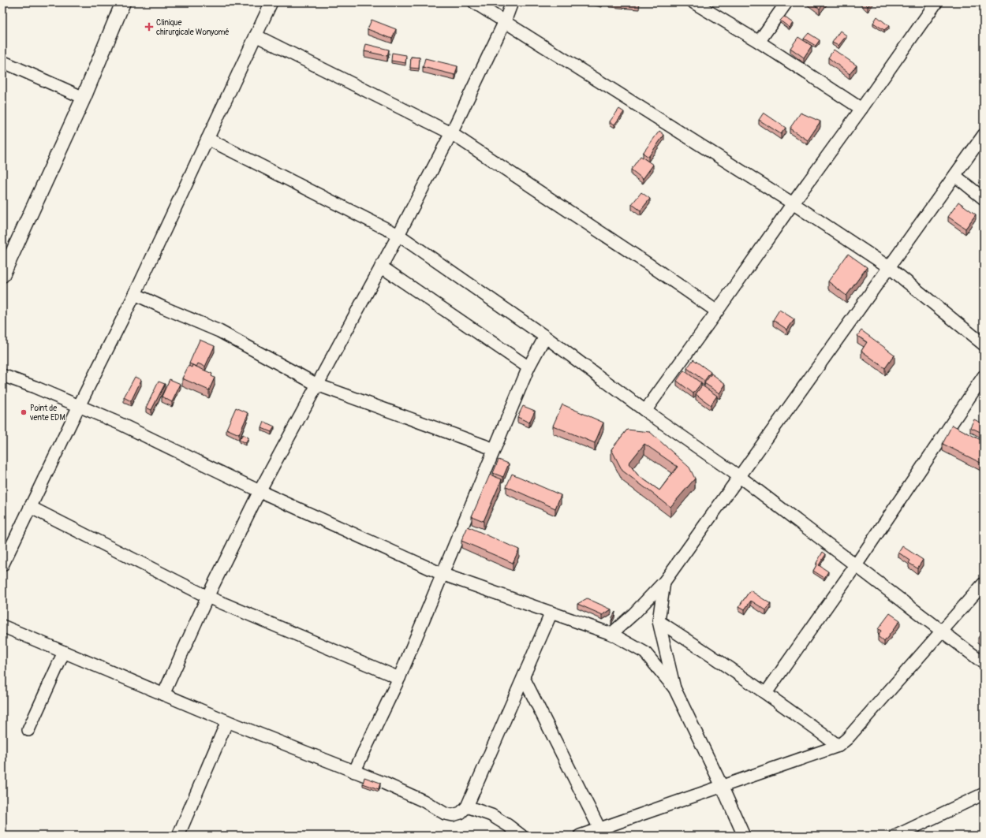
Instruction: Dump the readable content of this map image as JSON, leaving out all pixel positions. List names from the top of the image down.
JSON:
{
  "places": {
    "health": ["Clinique chirurgicale Wonyomé"],
    "other": ["Point de vente EDM"]
  }
}
